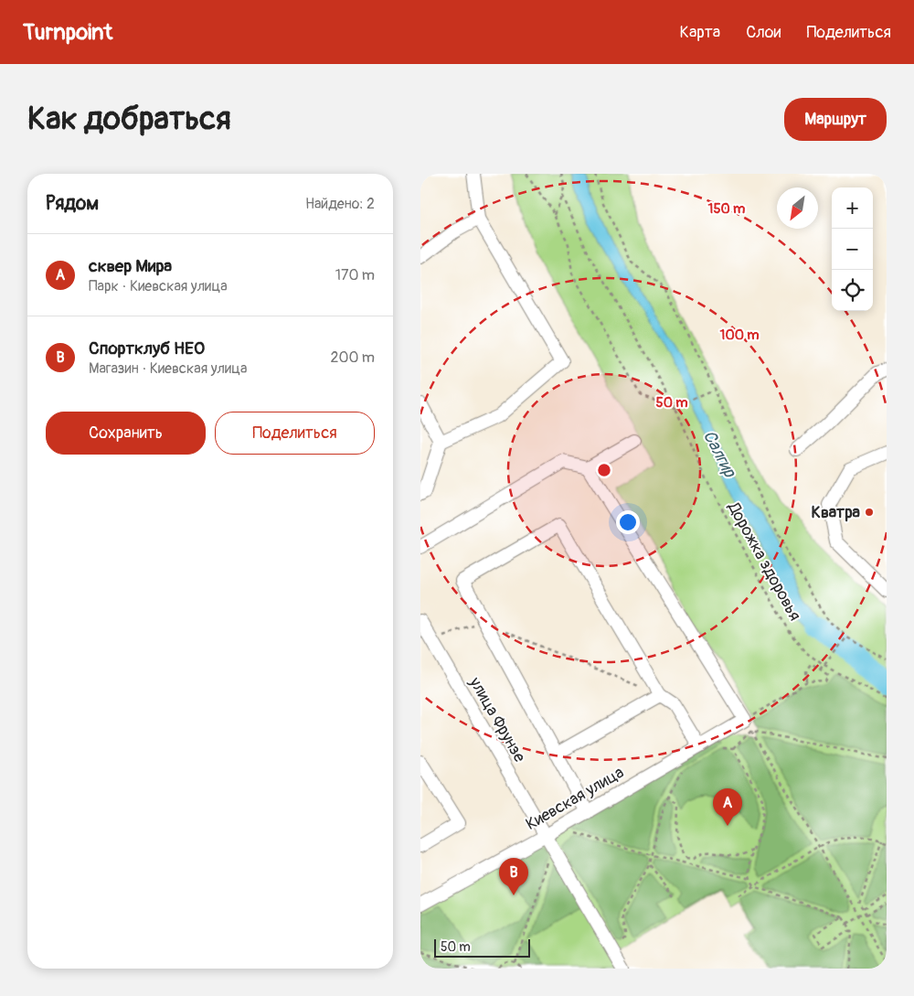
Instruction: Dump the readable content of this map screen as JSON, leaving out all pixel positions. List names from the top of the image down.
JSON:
{
  "streets": {
    "street": ["улица Фрунзе", "Киевская улица"],
    "path": ["Дорожка здоровья"]
  },
  "crossings": [
    ["улица Фрунзе", "Киевская улица"]
  ],
  "water": ["Салгир"],
  "places": ["Кватра"],
  "scale_bar": "50 m",
  "north": "bottom left",
  "page": {
    "header": "Turnpoint",
    "nav": ["Карта", "Слои", "Поделиться"],
    "buttons": [
      "Маршрут",
      ["Сохранить", "Поделиться"]
    ],
    "title": "Как добраться",
    "heading": ["Рядом", "Найдено: 2"],
    "map_buttons": ["+", "−"],
    "list": [
      {
        "mark": "A",
        "name": "сквер Мира",
        "note": "Парк · Киевская улица",
        "value": "170 m"
      },
      {
        "mark": "B",
        "name": "Спортклуб НЕО",
        "note": "Магазин · Киевская улица",
        "value": "200 m"
      }
    ],
    "pins": ["A", "B"],
    "scale": "50 m"
  },
  "rings": ["150 m", "100 m", "50 m"]
}
